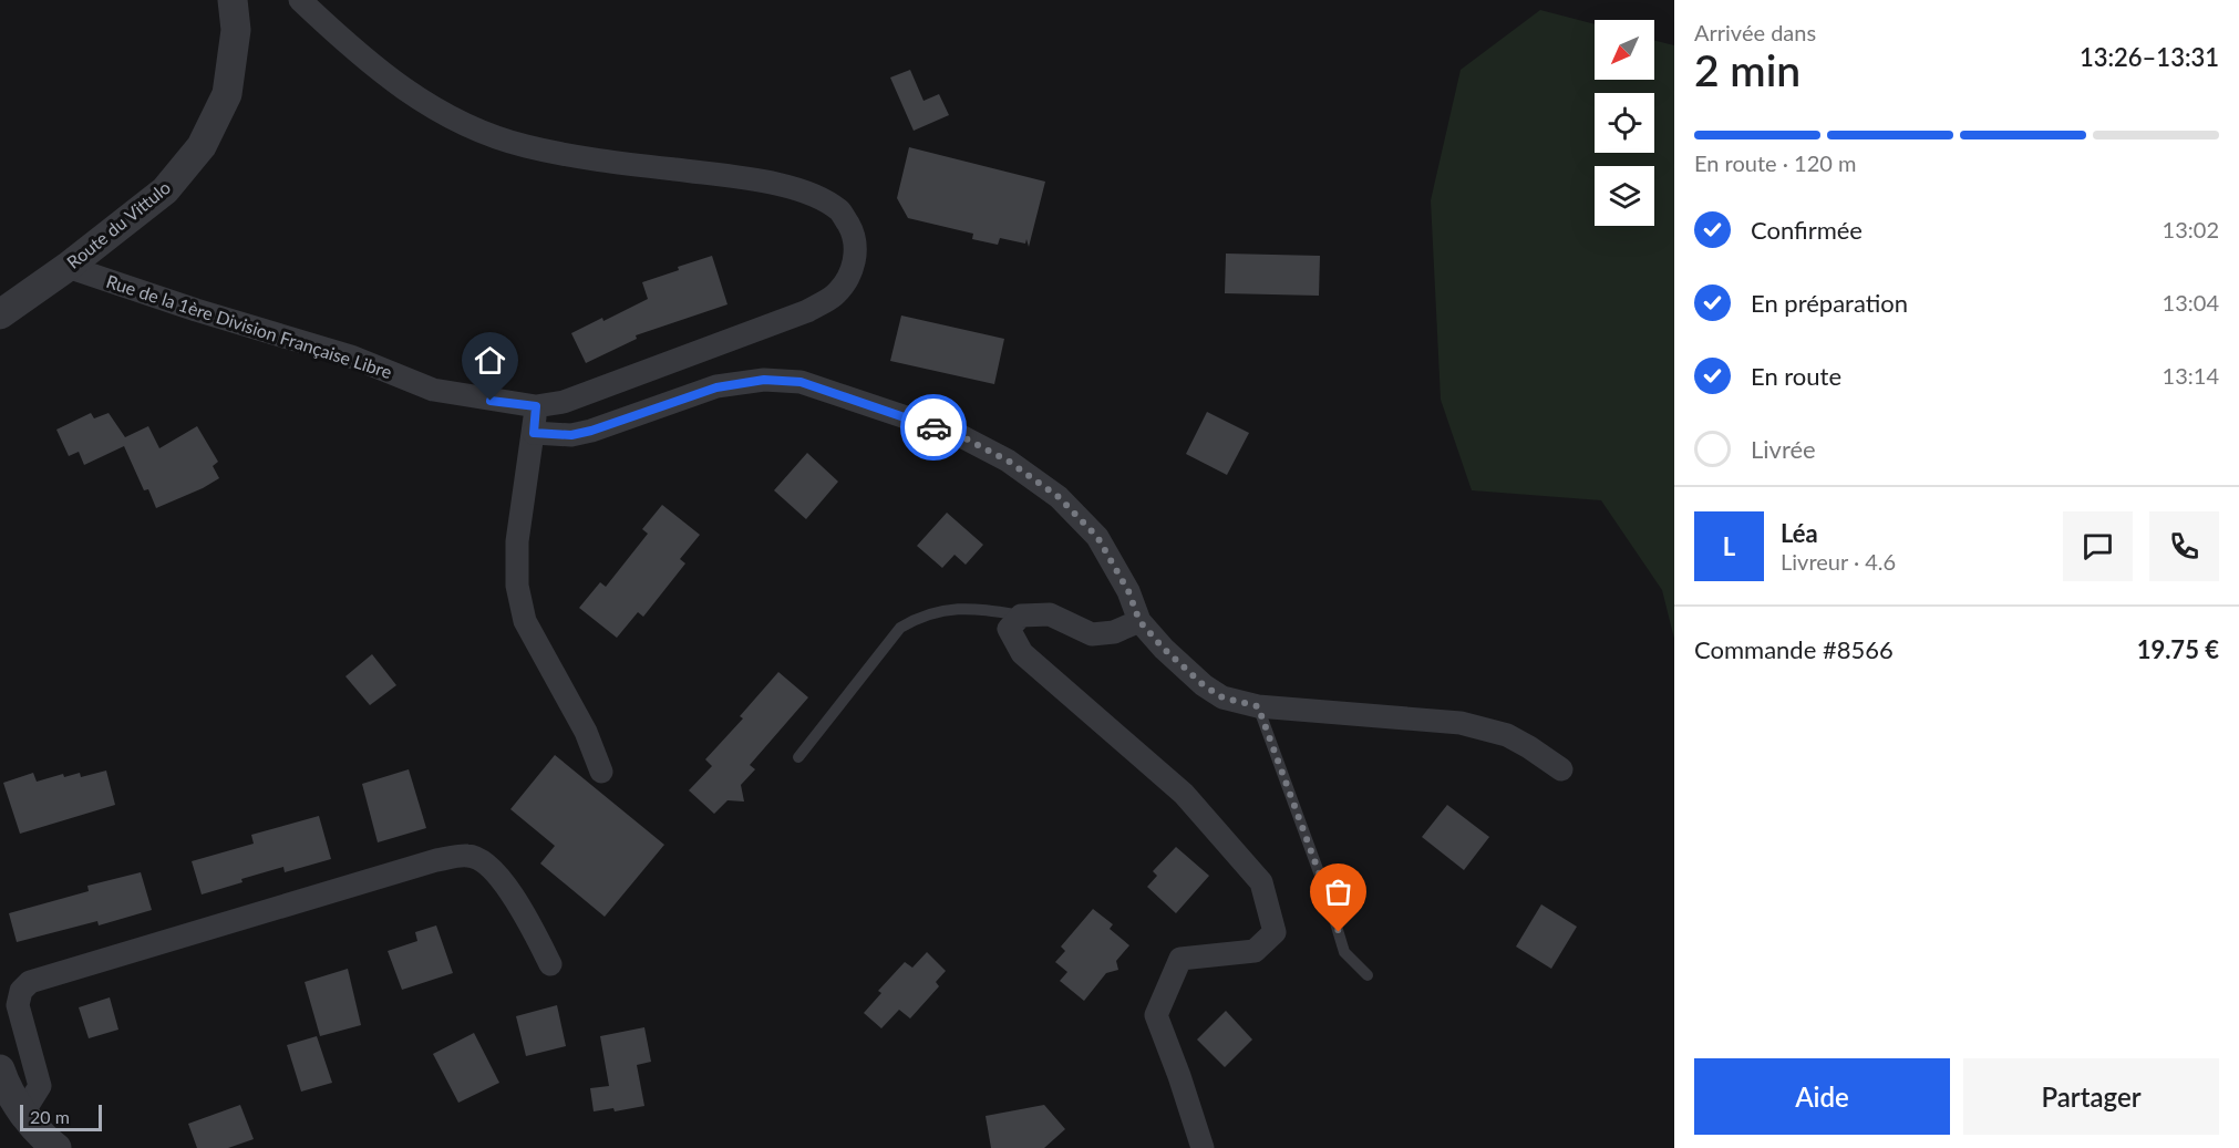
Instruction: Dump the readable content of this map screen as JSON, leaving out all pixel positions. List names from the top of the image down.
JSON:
{
  "streets": {
    "street": ["Route du Vittulo", "Rue de la 1ère Division Française Libre"]
  },
  "crossings": [
    ["Route du Vittulo", "Rue de la 1ère Division Française Libre"]
  ],
  "scale_bar": "20 m",
  "north": "bottom left",
  "page": {
    "heading": ["2 min", "Arrivée dans", "13:26–13:31"],
    "panel": [
      "Léa",
      "Livreur · 4.6",
      "Commande #8566",
      "19.75 €"
    ],
    "bar": "En route · 120 m",
    "list": [
      ["Confirmée", "13:02"],
      ["En préparation", "13:04"],
      ["En route", "13:14"],
      "Livrée"
    ],
    "round": "L",
    "buttons": ["Aide", "Partager"],
    "scale": "20 m"
  }
}
